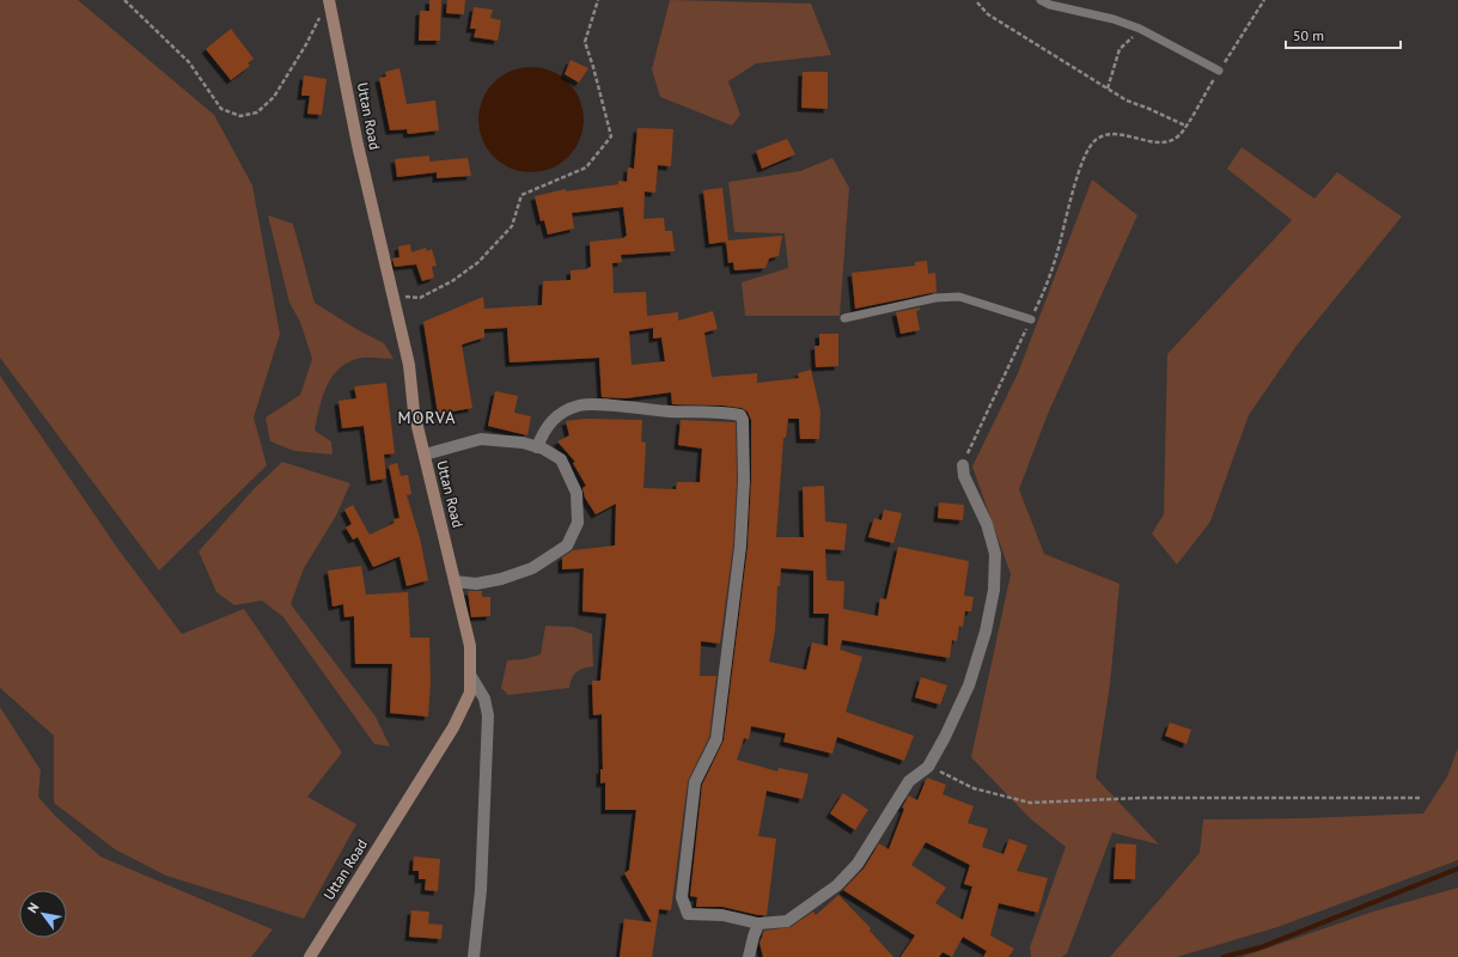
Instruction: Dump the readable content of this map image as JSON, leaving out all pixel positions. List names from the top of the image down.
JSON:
{
  "streets": {
    "main road": ["Uttan Road"]
  },
  "districts": ["MORVA"],
  "scale_bar": "50 m",
  "north": "top left"
}
